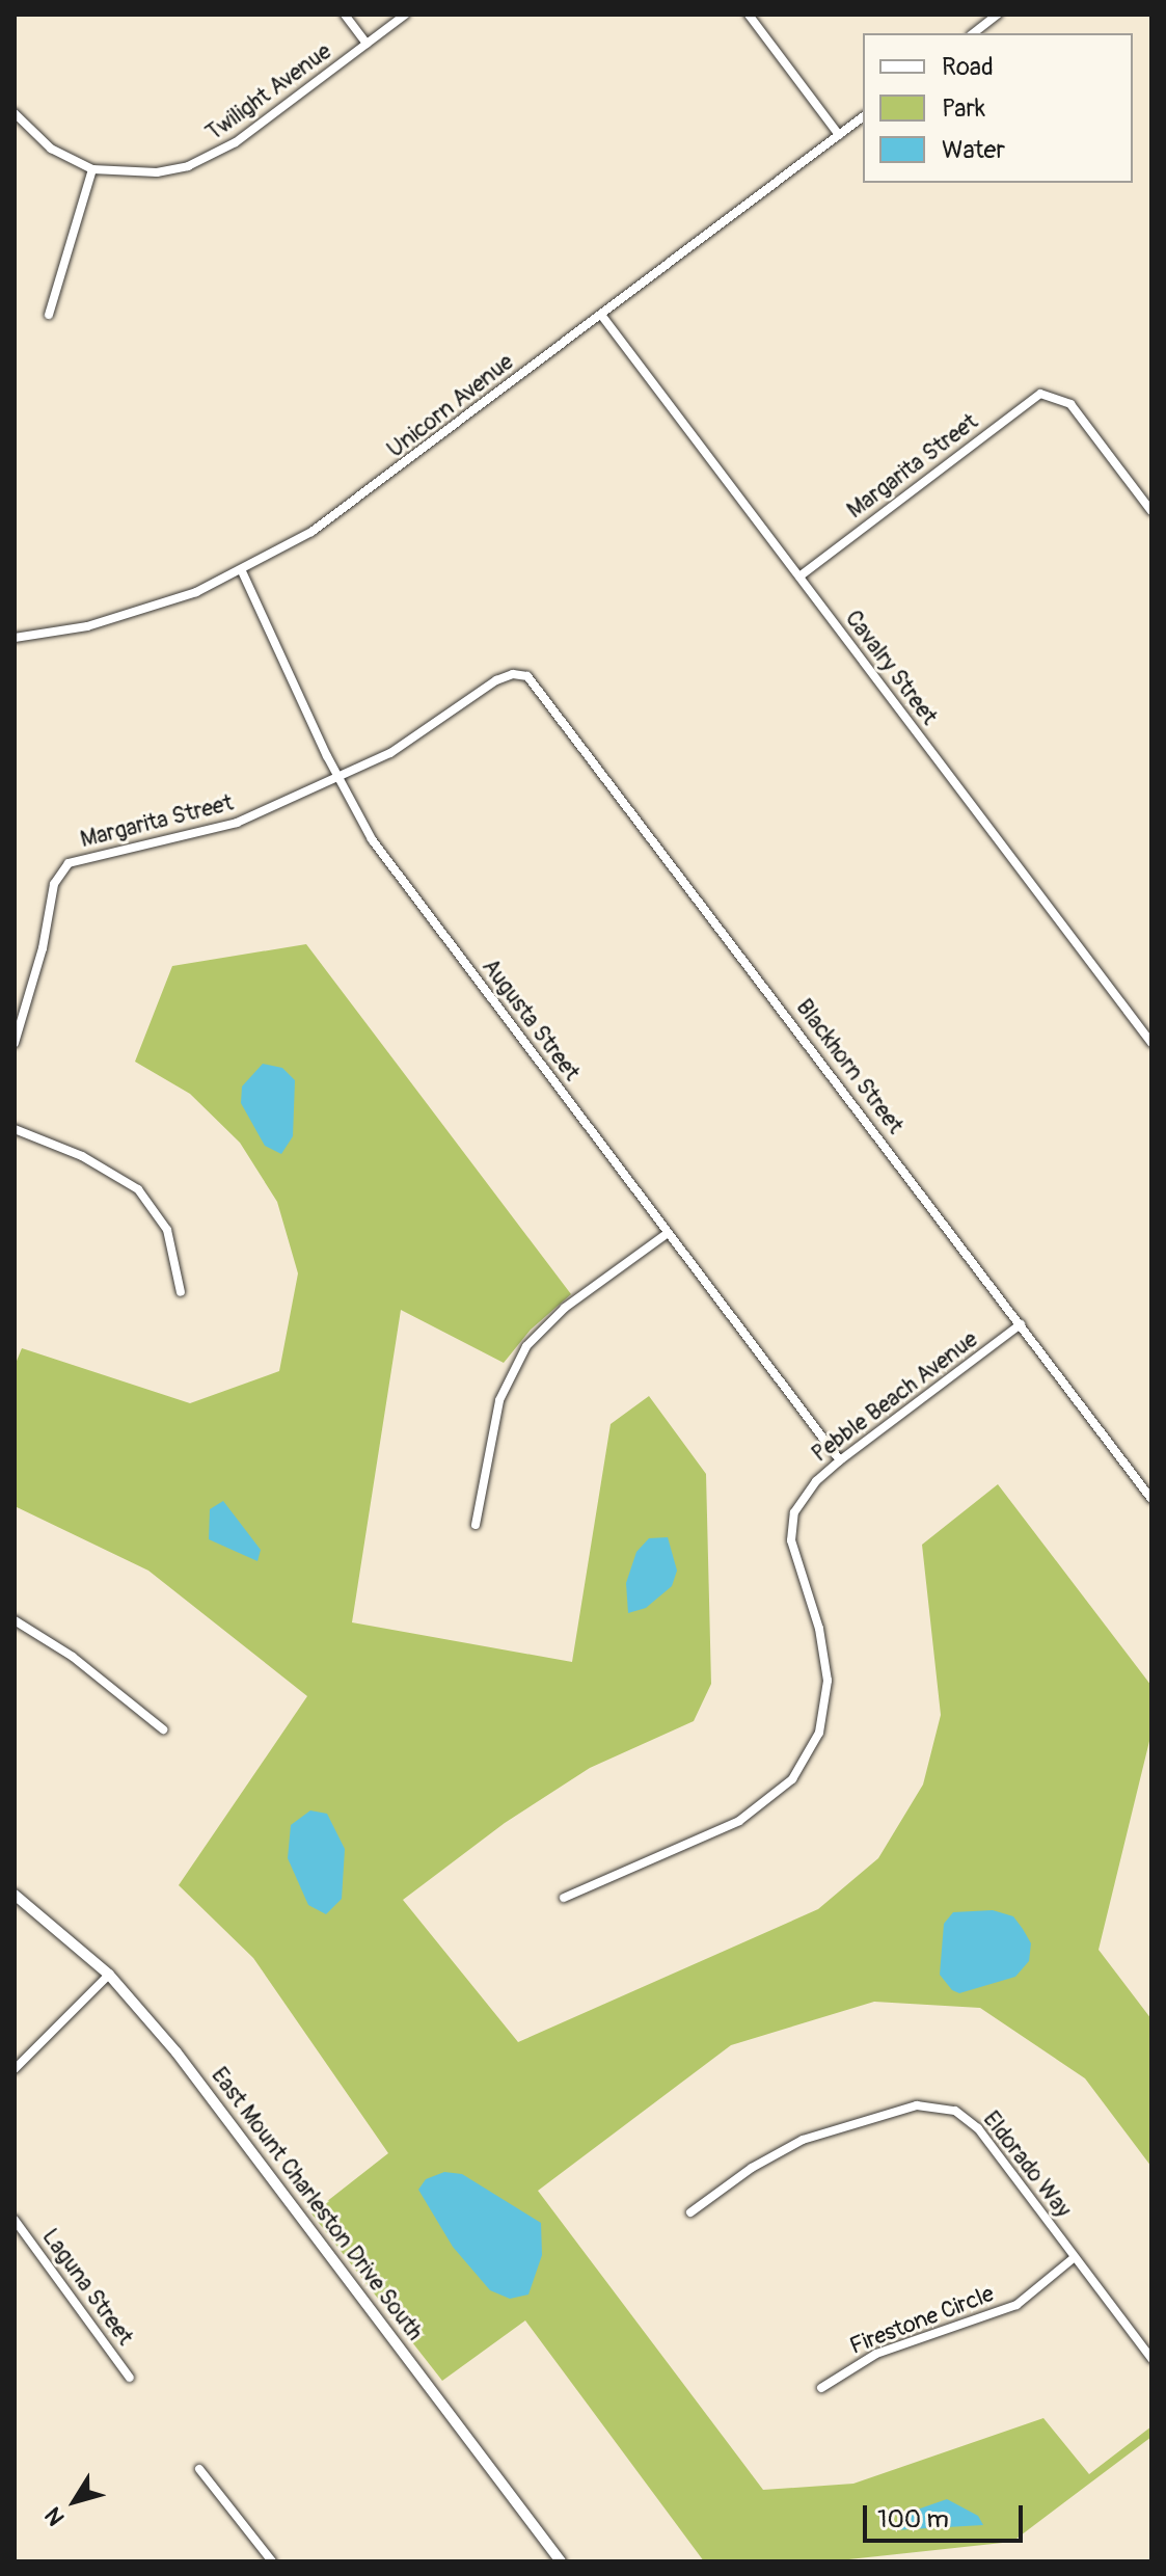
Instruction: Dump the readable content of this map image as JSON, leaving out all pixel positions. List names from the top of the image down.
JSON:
{
  "streets": {
    "street": [
      "Twilight Avenue",
      "Unicorn Avenue",
      "Margarita Street",
      "Cavalry Street",
      "Augusta Street",
      "Blackhorn Street",
      "Pebble Beach Avenue",
      "Eldorado Way",
      "East Mount Charleston Drive South",
      "Laguna Street",
      "Firestone Circle"
    ]
  },
  "crossings": [
    ["Unicorn Avenue", "Cavalry Street"],
    ["Unicorn Avenue", "Augusta Street"],
    ["Margarita Street", "Cavalry Street"],
    ["Margarita Street", "Augusta Street"],
    ["Margarita Street", "Blackhorn Street"],
    ["Augusta Street", "Pebble Beach Avenue"],
    ["Blackhorn Street", "Pebble Beach Avenue"],
    ["Eldorado Way", "Firestone Circle"]
  ],
  "legend": ["Road", "Park", "Water"],
  "scale_bar": "100 m",
  "north": "bottom left"
}
